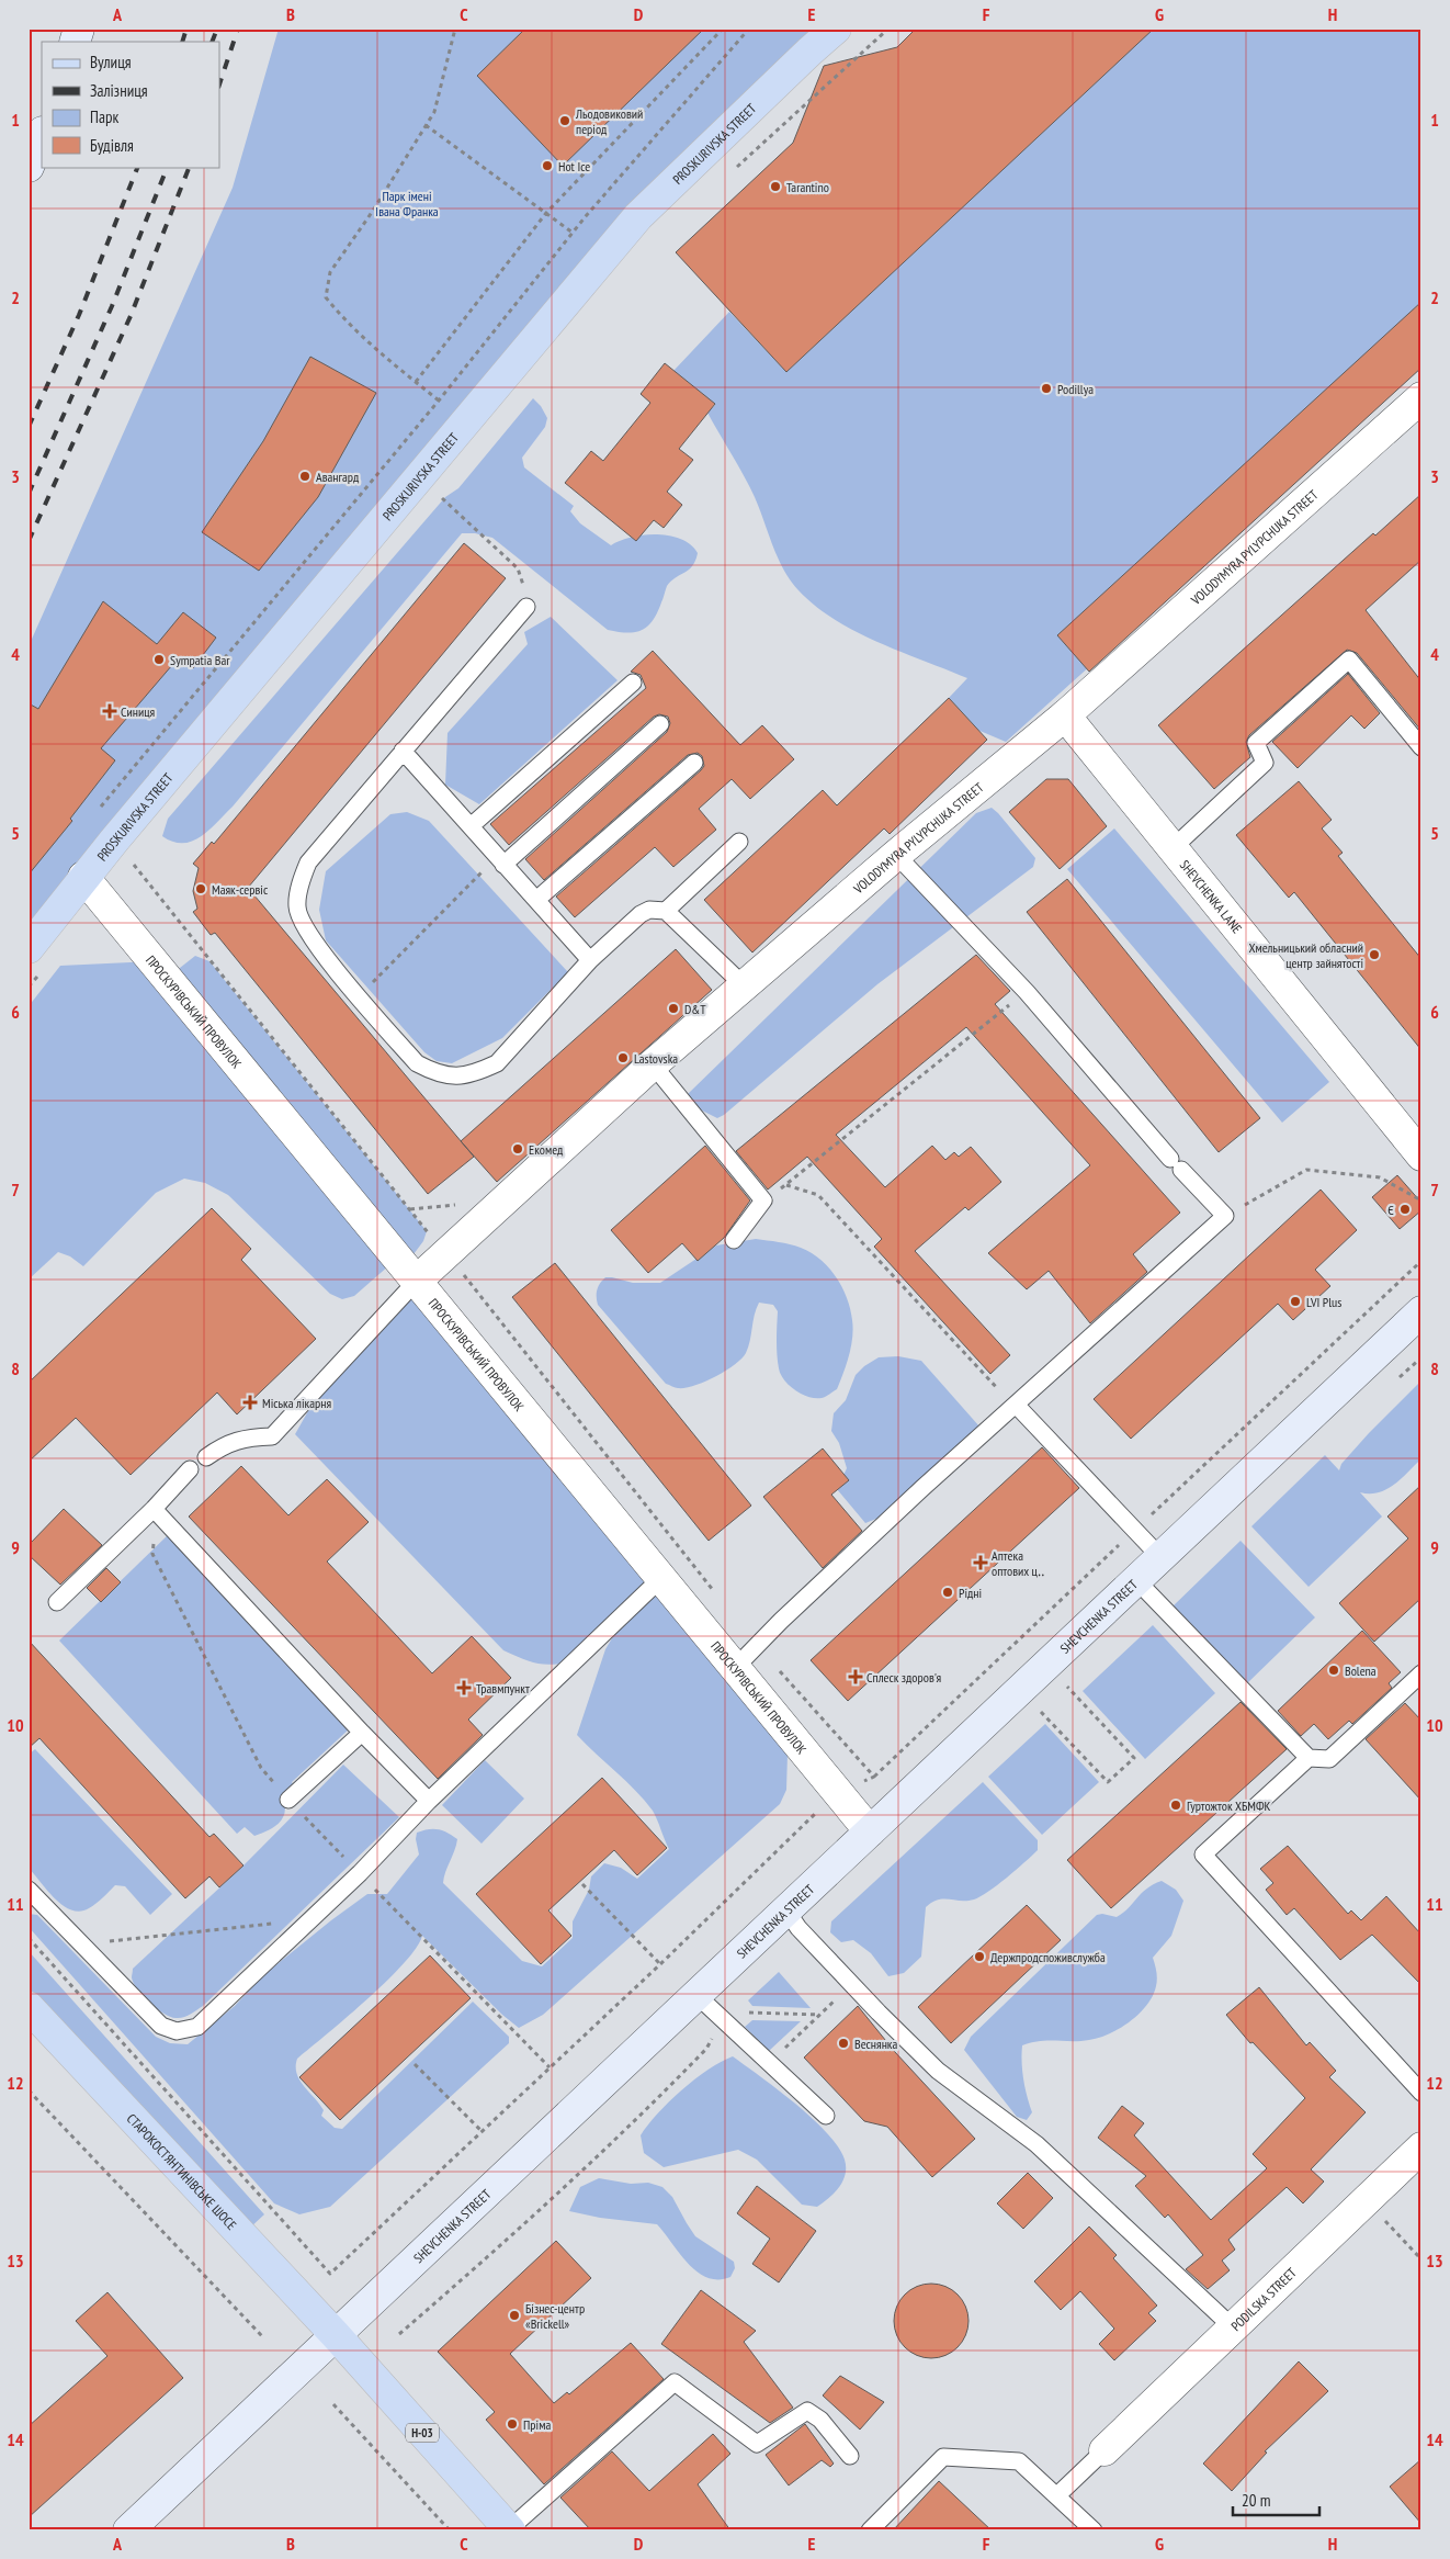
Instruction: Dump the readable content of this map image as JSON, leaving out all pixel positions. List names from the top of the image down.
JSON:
{
  "streets": {
    "main road": [
      "PROSKURIVSKA STREET",
      "SHEVCHENKA STREET",
      "СТАРОКОСТЯНТИНІВСЬКЕ ШОСЕ",
      "Н-03"
    ],
    "street": [
      "VOLODYMYRA PYLYPCHUKA STREET",
      "SHEVCHENKA LANE",
      "ПРОСКУРІВСЬКИЙ ПРОВУЛОК",
      "PODILSKA STREET"
    ]
  },
  "crossings": [
    ["PROSKURIVSKA STREET", "ПРОСКУРІВСЬКИЙ ПРОВУЛОК"],
    ["VOLODYMYRA PYLYPCHUKA STREET", "SHEVCHENKA LANE"],
    ["VOLODYMYRA PYLYPCHUKA STREET", "ПРОСКУРІВСЬКИЙ ПРОВУЛОК"],
    ["ПРОСКУРІВСЬКИЙ ПРОВУЛОК", "SHEVCHENKA STREET"],
    ["SHEVCHENKA STREET", "СТАРОКОСТЯНТИНІВСЬКЕ ШОСЕ"],
    ["SHEVCHENKA STREET", "Н-03"],
    ["СТАРОКОСТЯНТИНІВСЬКЕ ШОСЕ", "Н-03"]
  ],
  "parks": ["Парк імені Івана Франка"],
  "places": {
    "other": [
      "Льодовиковий період",
      "Hot Ice",
      "Tarantino",
      "Podillya",
      "Авангард",
      "Sympatia Bar",
      "Маяк-сервіс",
      "Хмельницький обласний центр зайнятості",
      "D&T",
      "Lastovska",
      "Екомед",
      "Є",
      "LVI Plus",
      "Рідні",
      "Bolena",
      "Гуртожток ХБМФК",
      "Держпродспоживслужба",
      "Веснянка",
      "Бізнес-центр «Brickell»",
      "Пріма"
    ],
    "health": [
      "Синиця",
      "Міська лікарня",
      "Аптека оптових ц‥",
      "Сплеск здоров'я",
      "Травмпункт"
    ]
  },
  "legend": [
    "Вулиця",
    "Залізниця",
    "Парк",
    "Будівля"
  ],
  "scale_bar": "20 m",
  "grid": {
    "columns": [
      "A",
      "B",
      "C",
      "D",
      "E",
      "F",
      "G",
      "H"
    ],
    "rows": [
      "1",
      "2",
      "3",
      "4",
      "5",
      "6",
      "7",
      "8",
      "9",
      "10",
      "11",
      "12",
      "13",
      "14"
    ]
  }
}
